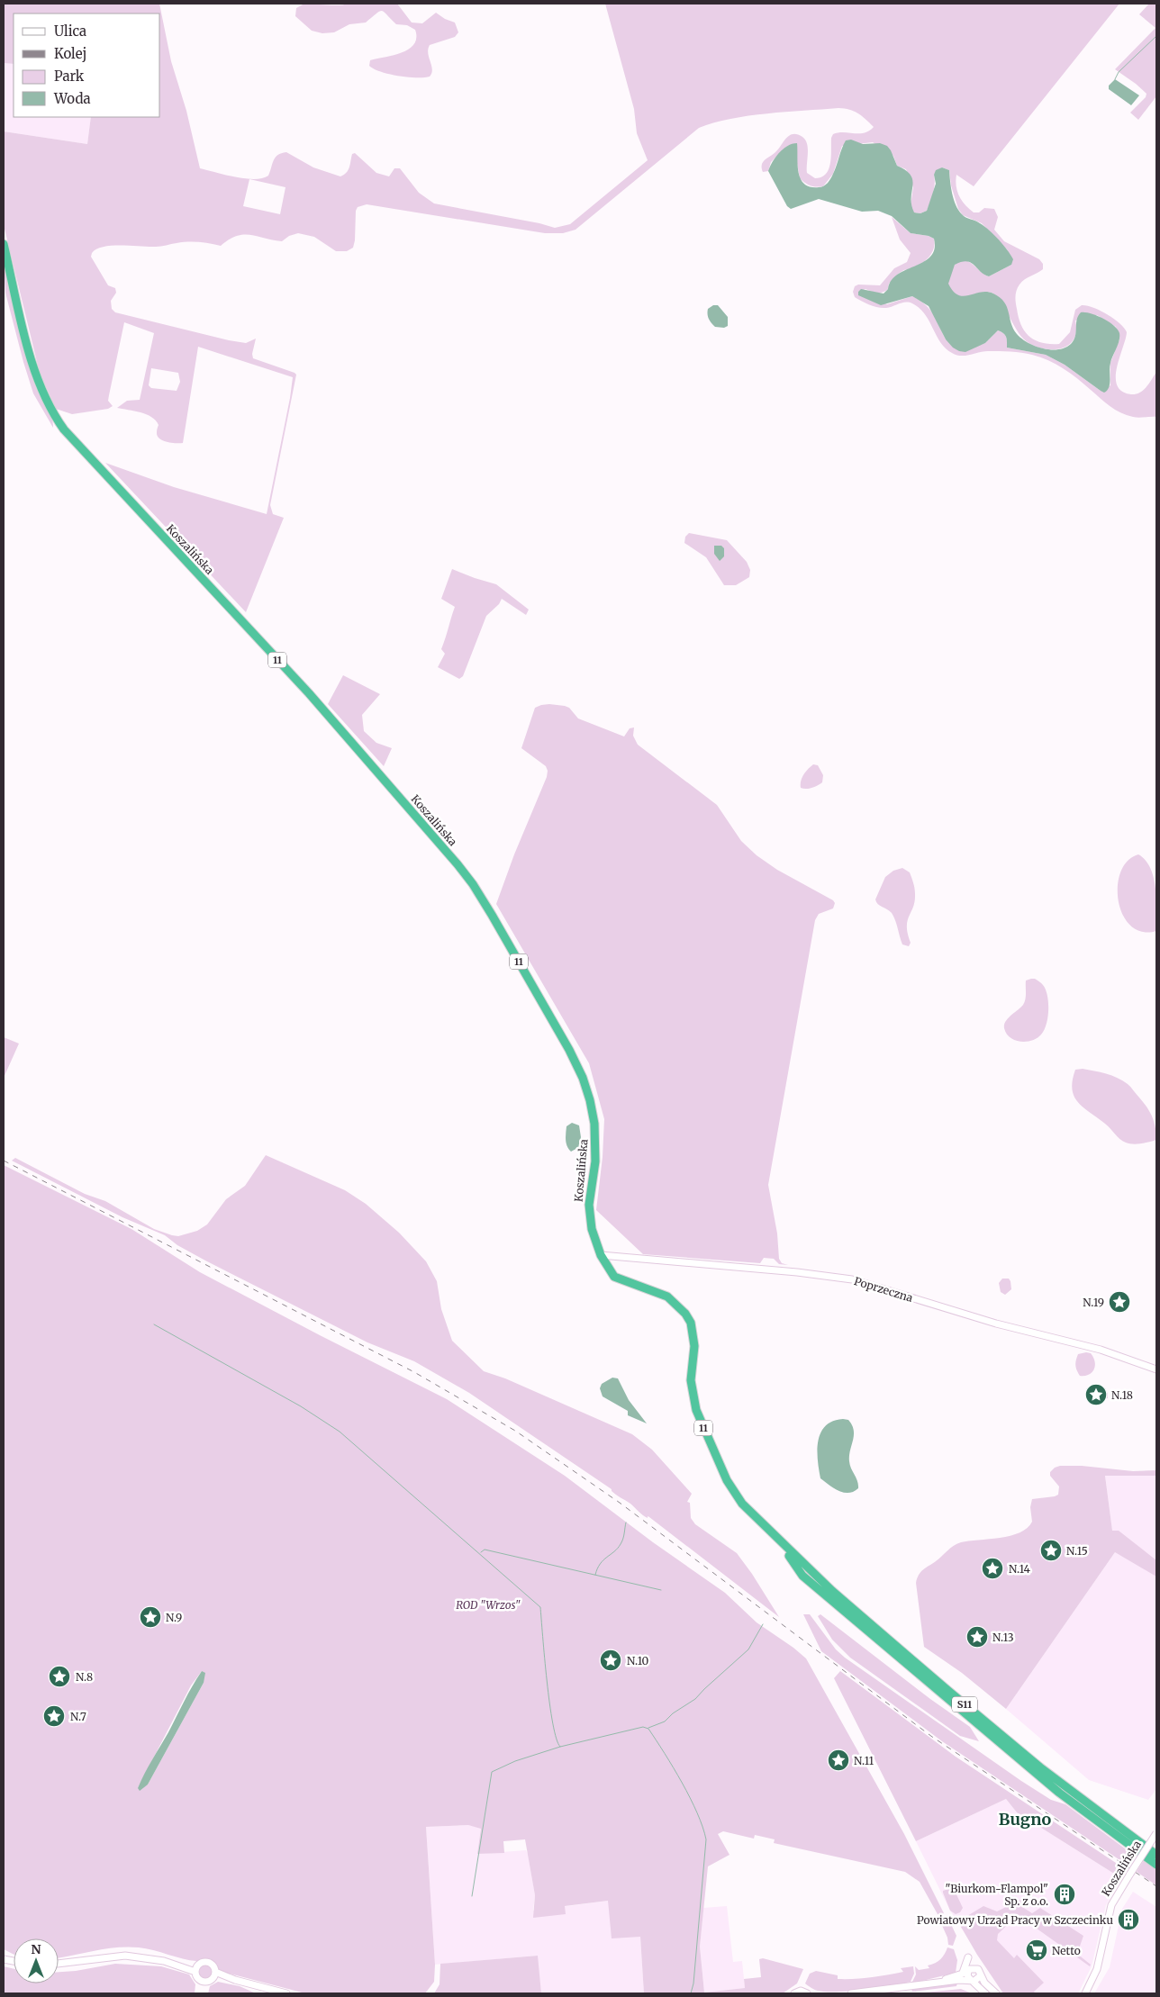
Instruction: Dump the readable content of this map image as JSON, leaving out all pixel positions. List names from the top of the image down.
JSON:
{
  "streets": {
    "highway": ["Koszalińska", "11", "S11"],
    "street": ["Poprzeczna"]
  },
  "crossings": [
    ["Koszalińska", "11"],
    ["Koszalińska", "Poprzeczna"],
    ["11", "Poprzeczna"],
    ["11", "S11"]
  ],
  "districts": ["Bugno"],
  "parks": ["ROD \"Wrzos\""],
  "places": {
    "place": [
      "N.19",
      "N.18",
      "N.15",
      "N.14",
      "N.9",
      "N.13",
      "N.10",
      "N.8",
      "N.7",
      "N.11"
    ],
    "building": ["\"Biurkom-Flampol\" Sp. z o.o.", "Powiatowy Urząd Pracy w Szczecinku"],
    "supermarket": ["Netto"]
  },
  "legend": [
    "Ulica",
    "Kolej",
    "Park",
    "Woda"
  ],
  "north": "top"
}
